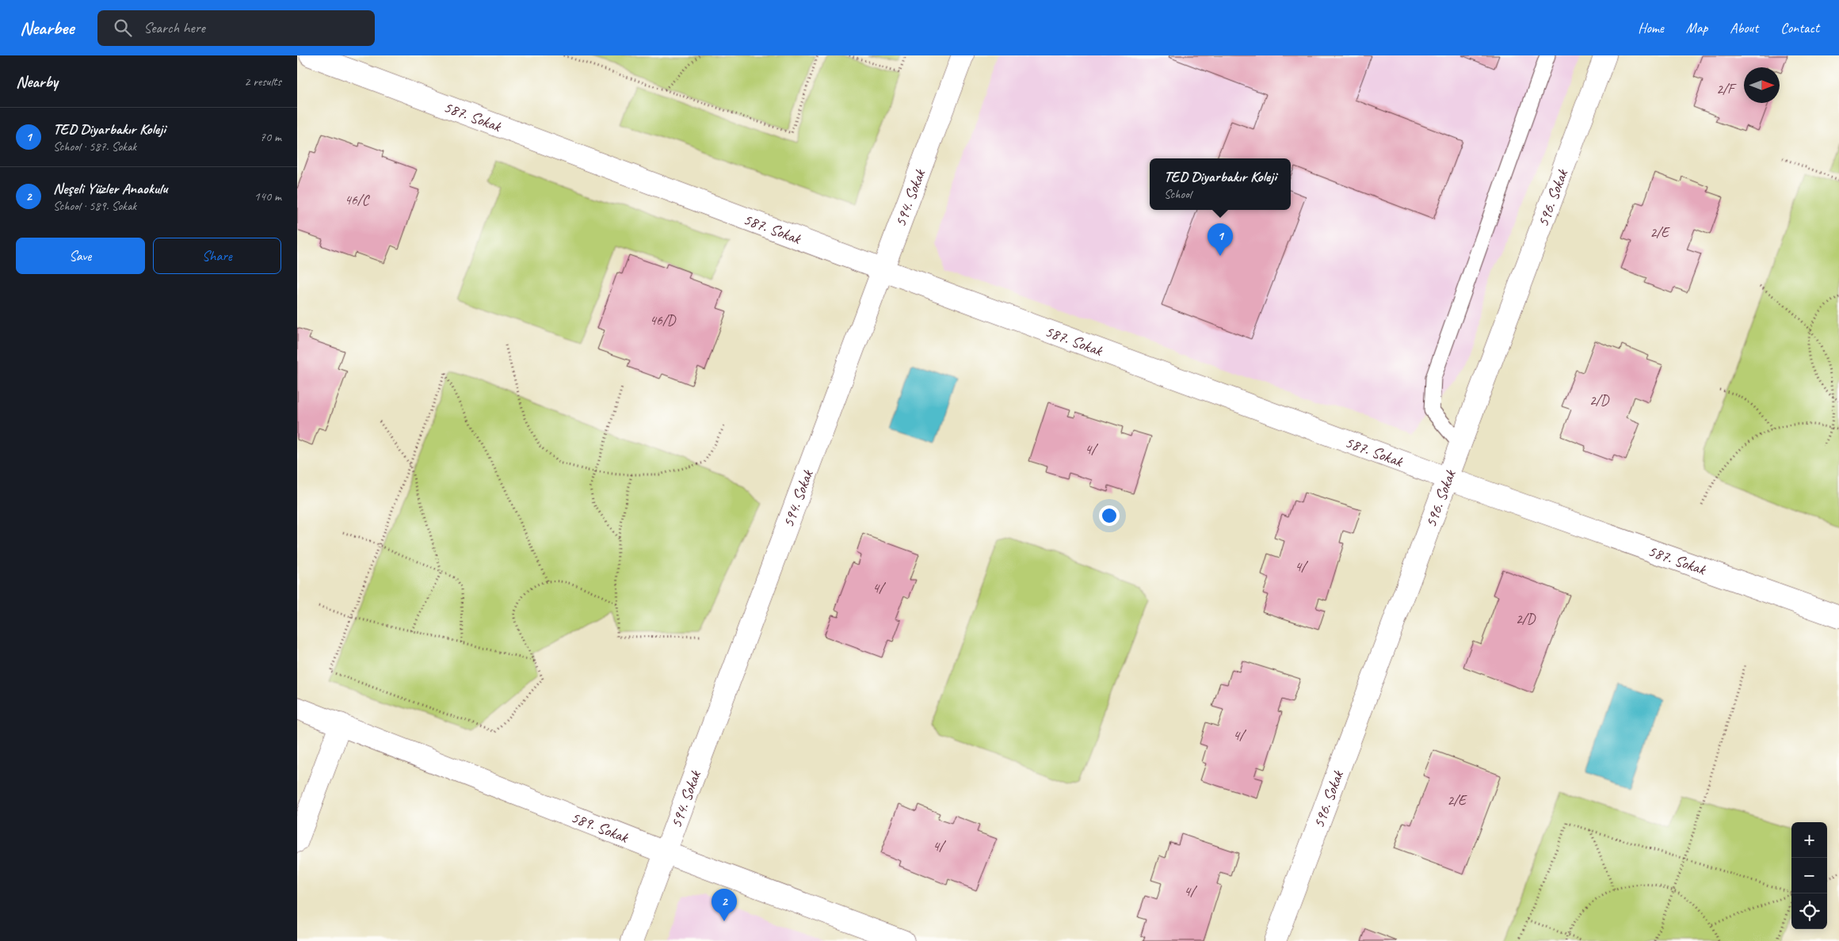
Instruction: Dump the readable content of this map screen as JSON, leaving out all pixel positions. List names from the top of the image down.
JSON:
{
  "streets": {
    "street": [
      "587. Sokak",
      "594. Sokak",
      "596. Sokak",
      "589. Sokak"
    ]
  },
  "crossings": [
    ["587. Sokak", "594. Sokak"],
    ["587. Sokak", "596. Sokak"],
    ["594. Sokak", "589. Sokak"]
  ],
  "house_numbers": [
    "2/F",
    "46/C",
    "2/E",
    "46/D",
    "2/D",
    "4/",
    "4/",
    "4/",
    "2/D",
    "4/",
    "2/E",
    "4/",
    "4/"
  ],
  "north": "right",
  "page": {
    "header": "Nearbee",
    "search": "Search here",
    "nav": [
      "Home",
      "Map",
      "About",
      "Contact"
    ],
    "heading": ["Nearby", "2 results"],
    "list": [
      {
        "mark": "1",
        "name": "TED Diyarbakır Koleji",
        "note": "School · 587. Sokak",
        "value": "70 m"
      },
      {
        "mark": "2",
        "name": "Neşeli Yüzler Anaokulu",
        "note": "School · 589. Sokak",
        "value": "140 m"
      }
    ],
    "popup": ["TED Diyarbakır Koleji", "School"],
    "pins": ["1", "2"],
    "buttons": ["Save", "Share"],
    "map_buttons": ["+", "−"]
  }
}
